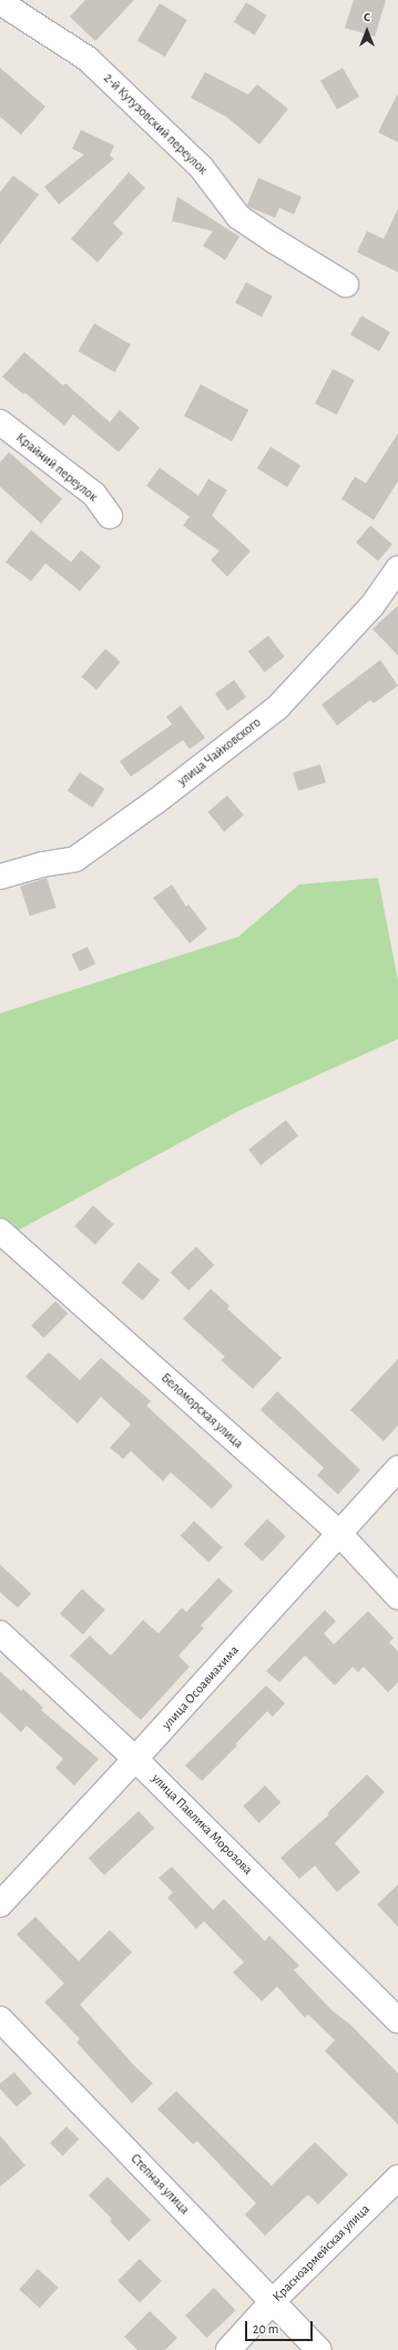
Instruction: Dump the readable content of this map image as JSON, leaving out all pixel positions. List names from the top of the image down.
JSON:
{
  "streets": {
    "street": [
      "2-й Кутузовский переулок",
      "Крайний переулок",
      "улица Чайковского",
      "Беломорская улица",
      "улица Осоавиахима",
      "улица Павлика Морозова",
      "Степная улица",
      "Красноармейская улица"
    ]
  },
  "crossings": [
    ["Беломорская улица", "улица Осоавиахима"],
    ["улица Осоавиахима", "улица Павлика Морозова"],
    ["Степная улица", "Красноармейская улица"]
  ],
  "scale_bar": "20 m",
  "north": "top"
}
